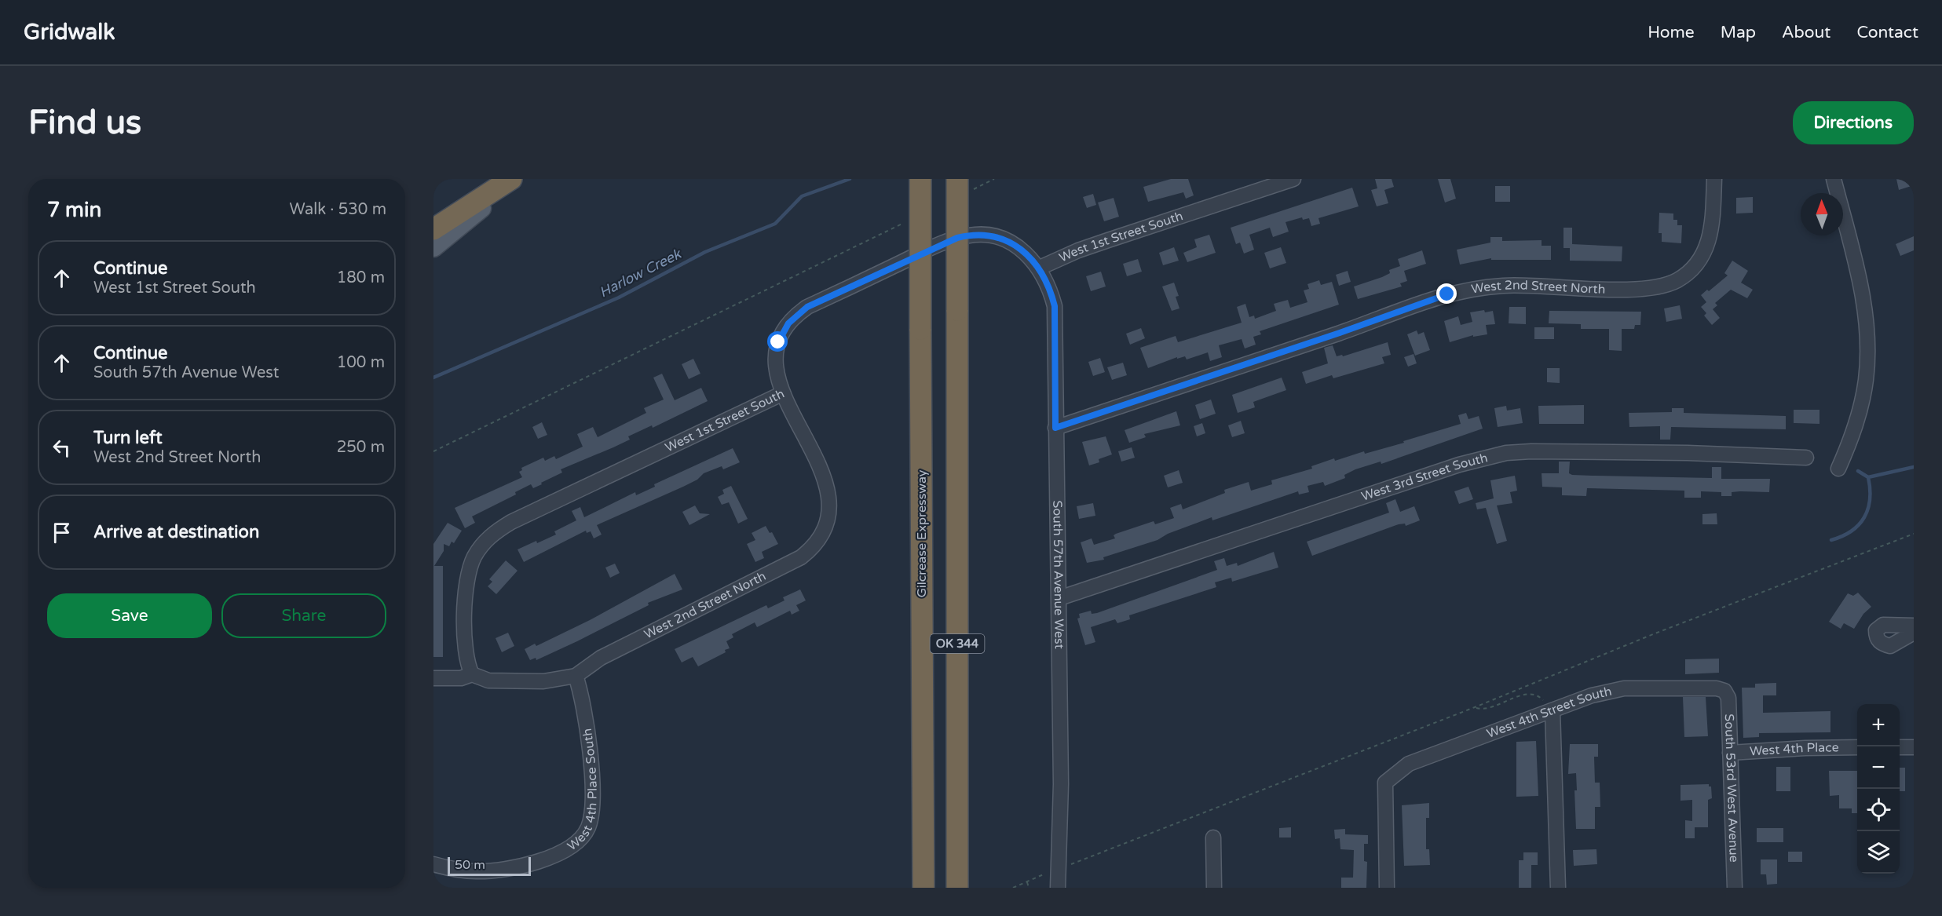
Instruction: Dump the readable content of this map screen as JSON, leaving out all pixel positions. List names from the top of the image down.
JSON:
{
  "streets": {
    "highway": ["Gilcrease Expressway", "OK 344"],
    "street": [
      "West 1st Street South",
      "West 2nd Street North",
      "West 3rd Street South",
      "South 57th Avenue West",
      "West 4th Street South",
      "West 4th Place",
      "West 4th Place South",
      "South 53rd West Avenue"
    ]
  },
  "crossings": [
    ["West 1st Street South", "West 2nd Street North"],
    ["West 1st Street South", "South 57th Avenue West"],
    ["West 2nd Street North", "South 57th Avenue West"],
    ["West 2nd Street North", "West 4th Place South"],
    ["West 3rd Street South", "South 57th Avenue West"],
    ["West 4th Street South", "South 53rd West Avenue"],
    ["West 4th Place", "South 53rd West Avenue"]
  ],
  "water": ["Harlow Creek"],
  "scale_bar": "50 m",
  "north": "top",
  "page": {
    "header": "Gridwalk",
    "nav": [
      "Home",
      "Map",
      "About",
      "Contact"
    ],
    "buttons": [
      "Directions",
      ["Save", "Share"]
    ],
    "title": "Find us",
    "heading": ["7 min", "Walk · 530 m"],
    "list": [
      ["Continue", "West 1st Street South", "180 m"],
      ["Continue", "South 57th Avenue West", "100 m"],
      ["Turn left", "West 2nd Street North", "250 m"],
      "Arrive at destination"
    ],
    "map_buttons": ["+", "−"],
    "scale": "50 m"
  }
}
